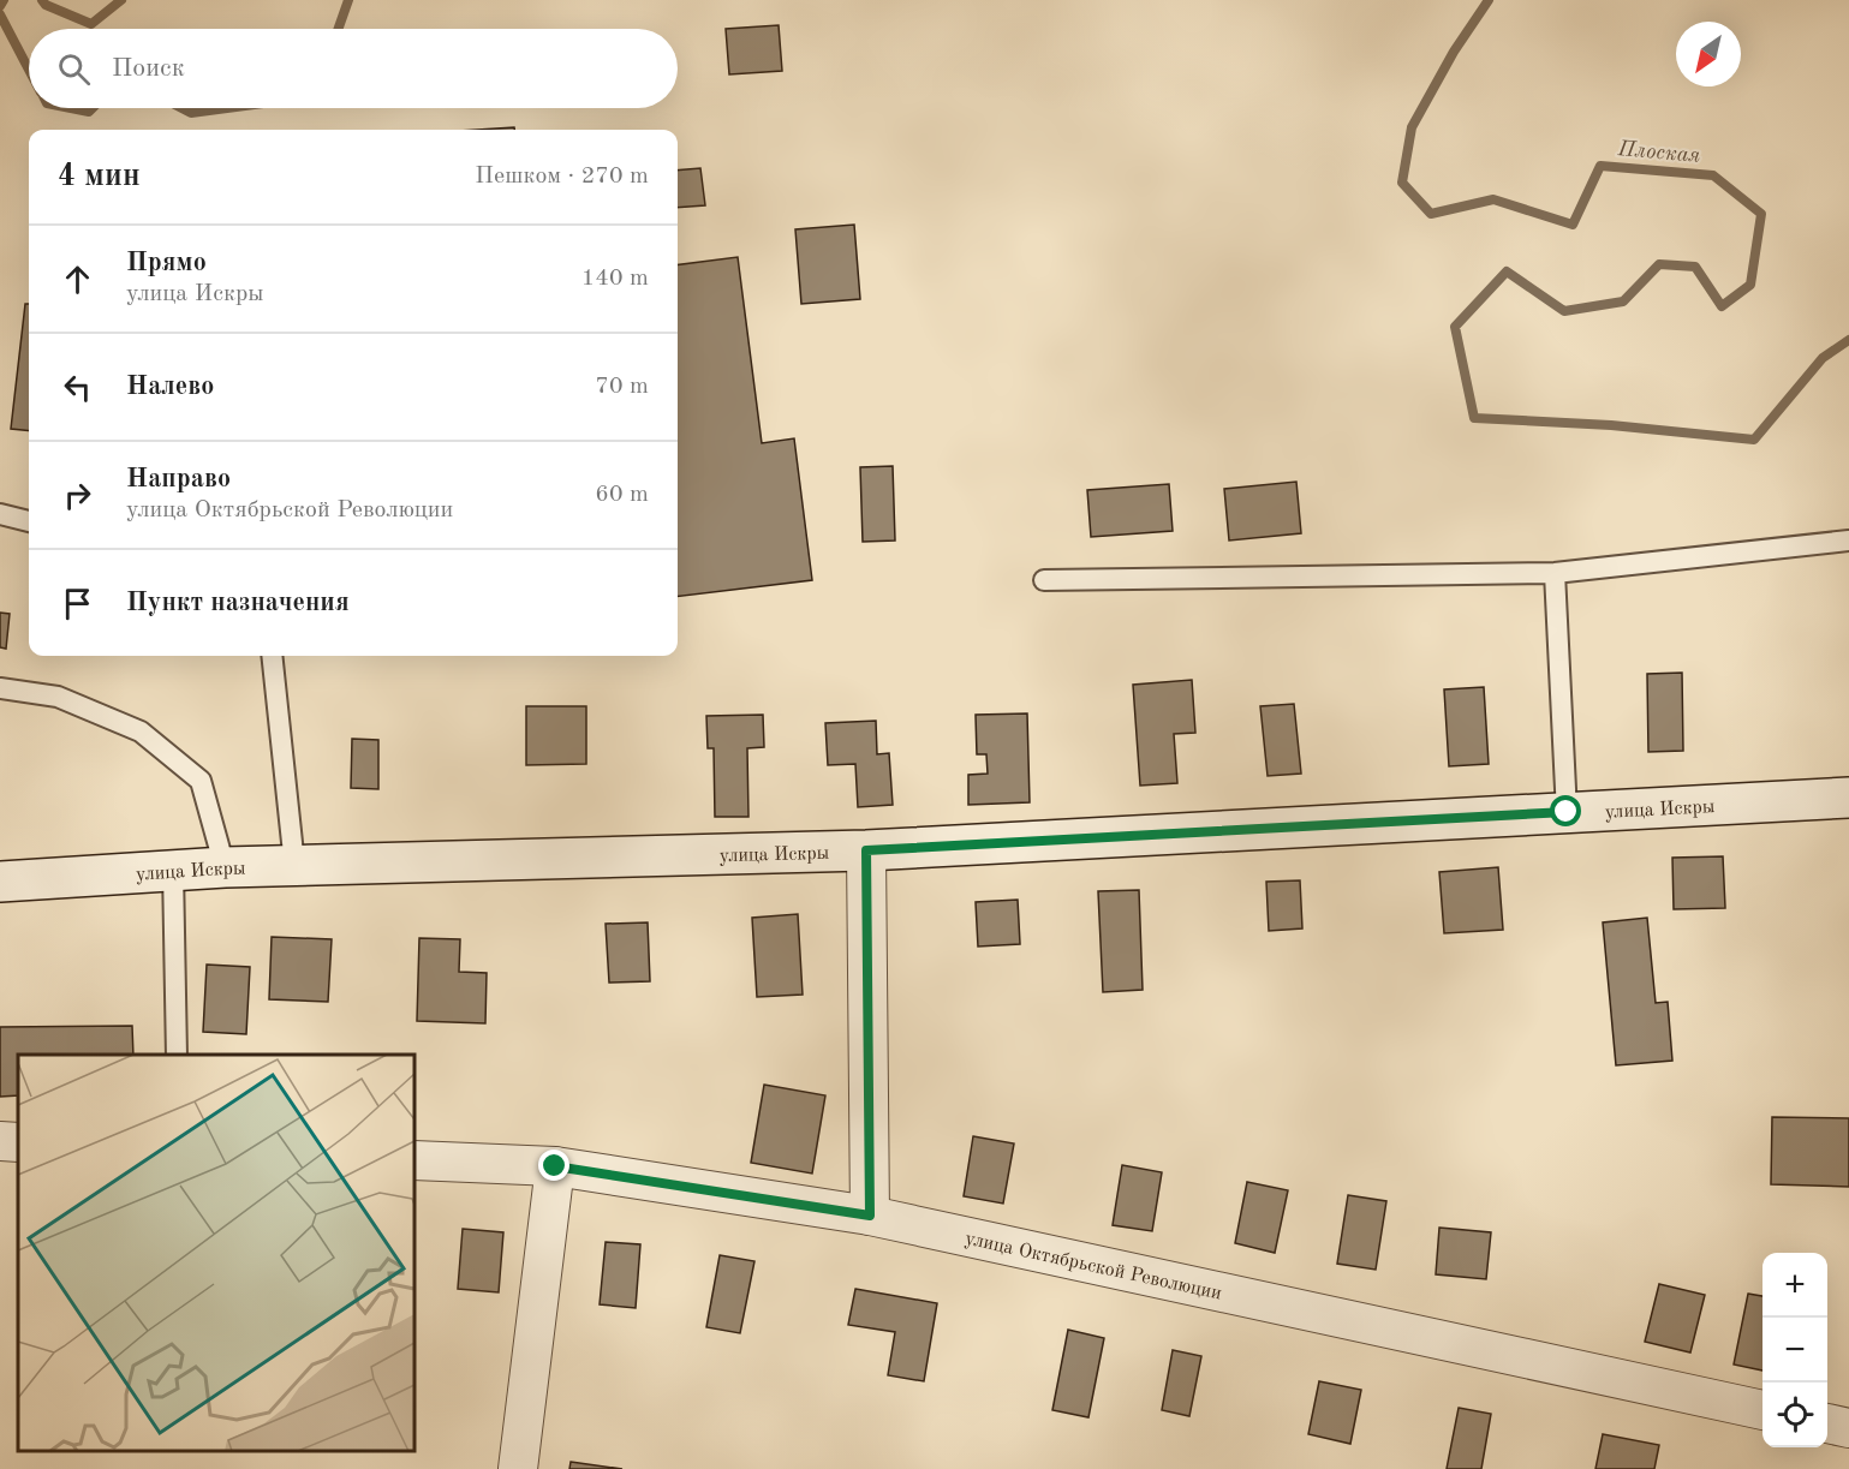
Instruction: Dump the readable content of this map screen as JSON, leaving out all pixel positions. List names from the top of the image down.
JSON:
{
  "streets": {
    "main road": ["улица Искры"],
    "street": ["улица Октябрьской Революции"]
  },
  "water": ["Плоская"],
  "north": "bottom left",
  "page": {
    "search": "Поиск",
    "heading": ["4 мин", "Пешком · 270 m"],
    "list": [
      ["Прямо", "улица Искры", "140 m"],
      ["Налево", "70 m"],
      ["Направо", "улица Октябрьской Революции", "60 m"],
      "Пункт назначения"
    ],
    "map_buttons": ["+", "−"]
  }
}
